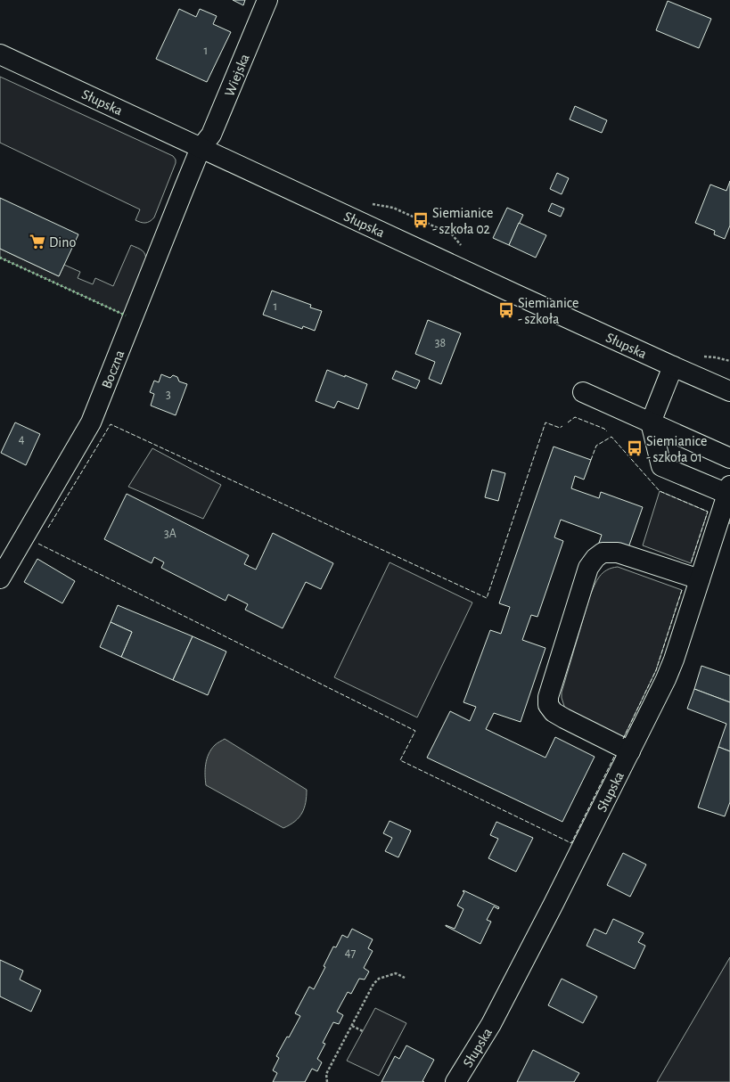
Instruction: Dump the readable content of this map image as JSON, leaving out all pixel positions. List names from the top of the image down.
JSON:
{
  "streets": {
    "street": ["Wiejska", "Słupska", "Boczna"]
  },
  "crossings": [
    ["Wiejska", "Słupska"],
    ["Wiejska", "Boczna"],
    ["Słupska", "Boczna"]
  ],
  "places": {
    "bus stop": ["Siemianice - szkoła 02", "Siemianice - szkoła", "Siemianice - szkoła 01"],
    "supermarket": ["Dino"]
  },
  "house_numbers": [
    "1",
    "1",
    "38",
    "3",
    "4",
    "3A",
    "47"
  ]
}
